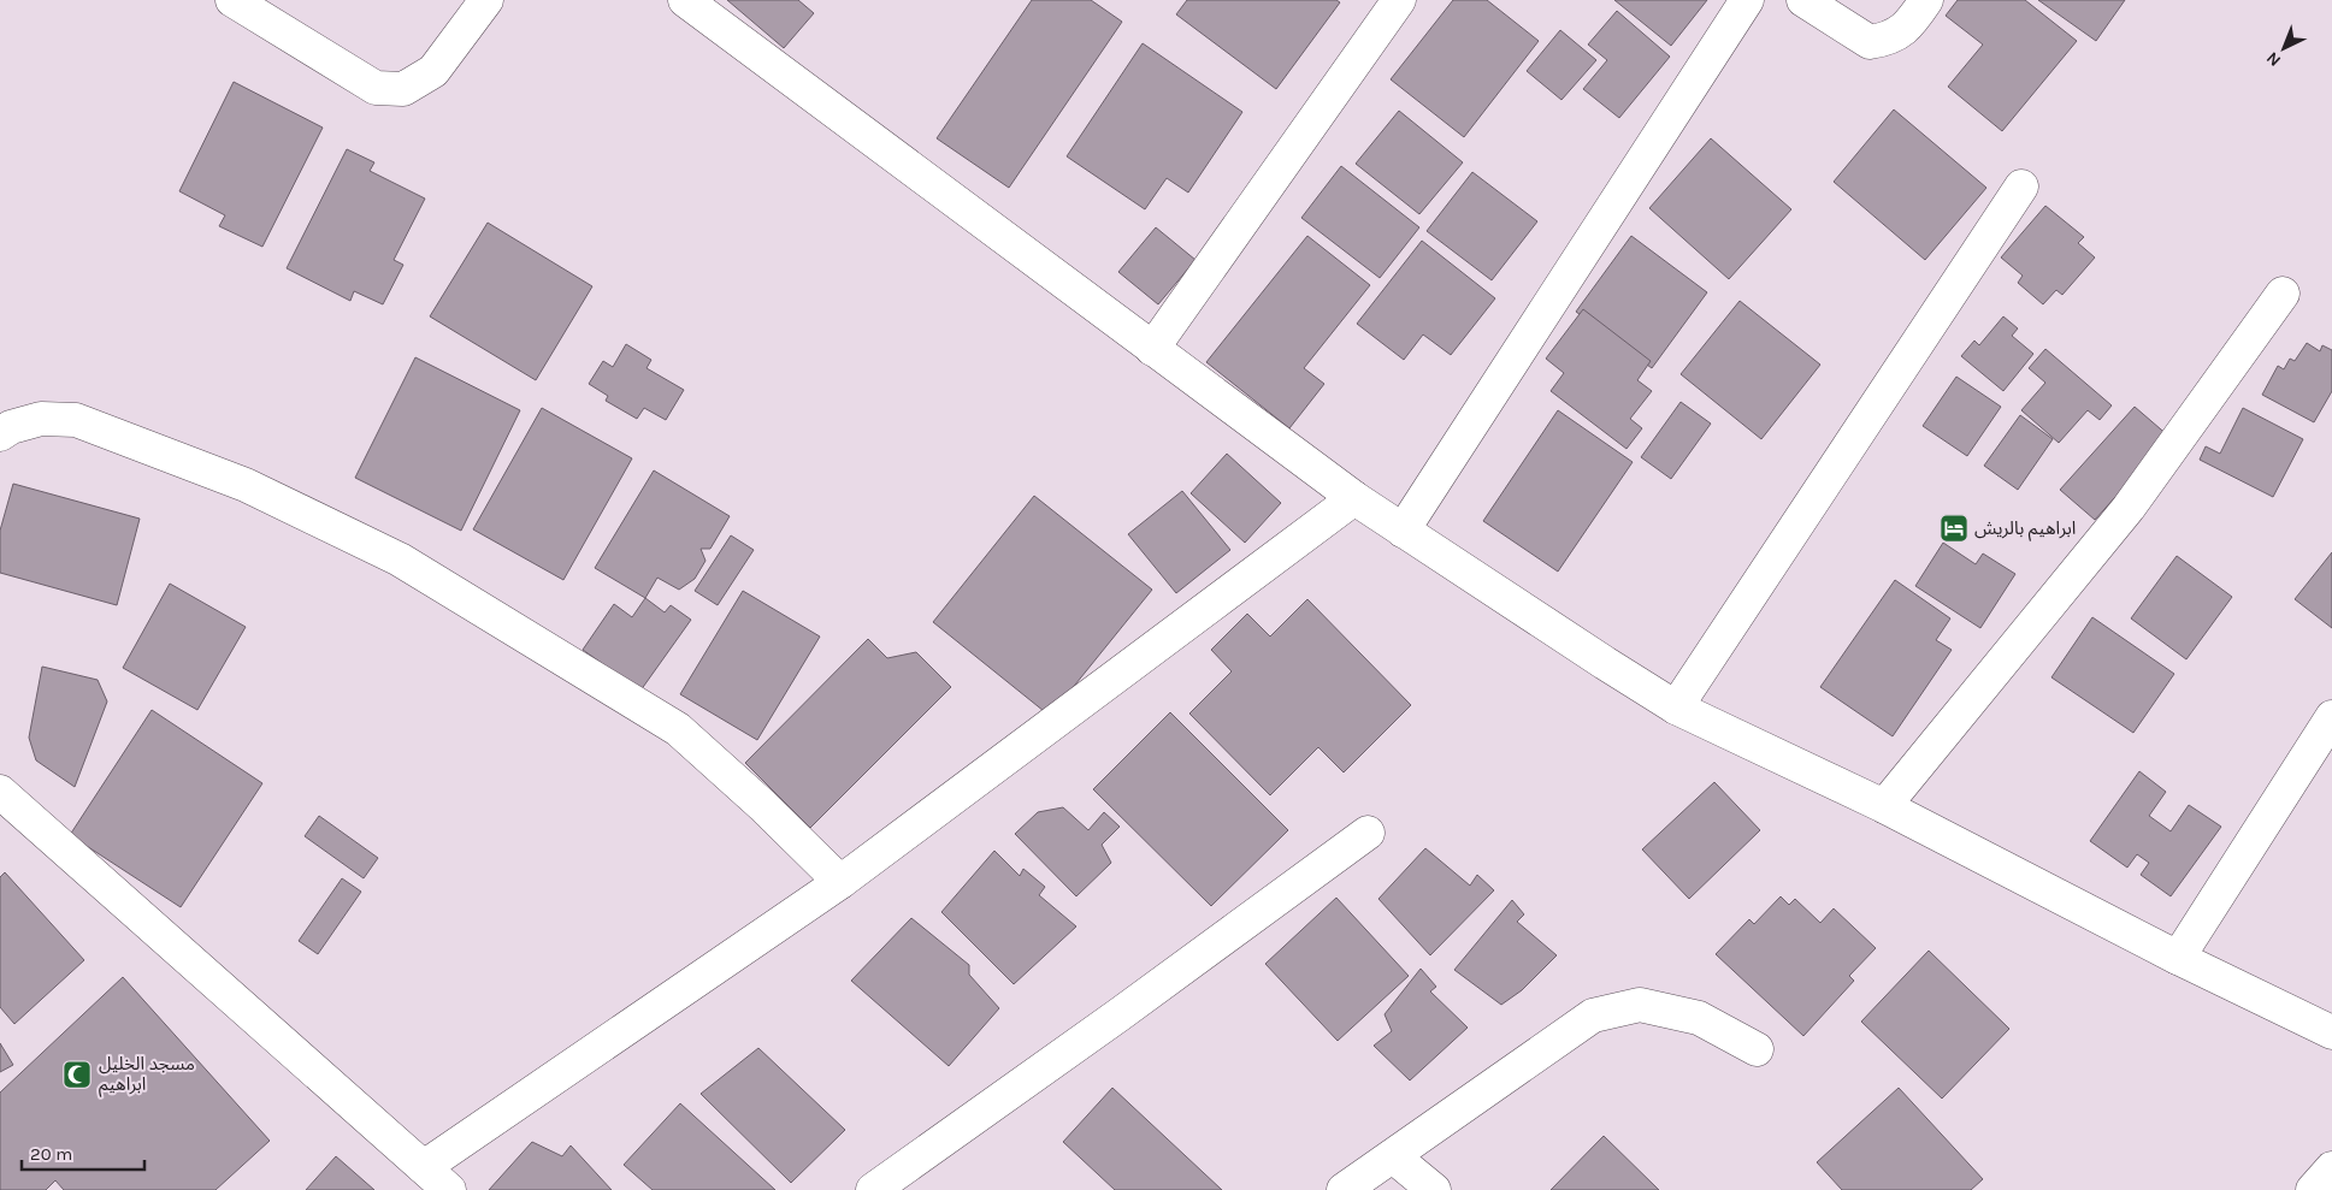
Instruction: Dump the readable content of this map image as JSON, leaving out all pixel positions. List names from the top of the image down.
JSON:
{
  "places": {
    "hotel": ["ابراهيم بالريش"],
    "mosque": ["مسجد الخليل ابراهيم"]
  },
  "scale_bar": "20 m",
  "north": "bottom left"
}
